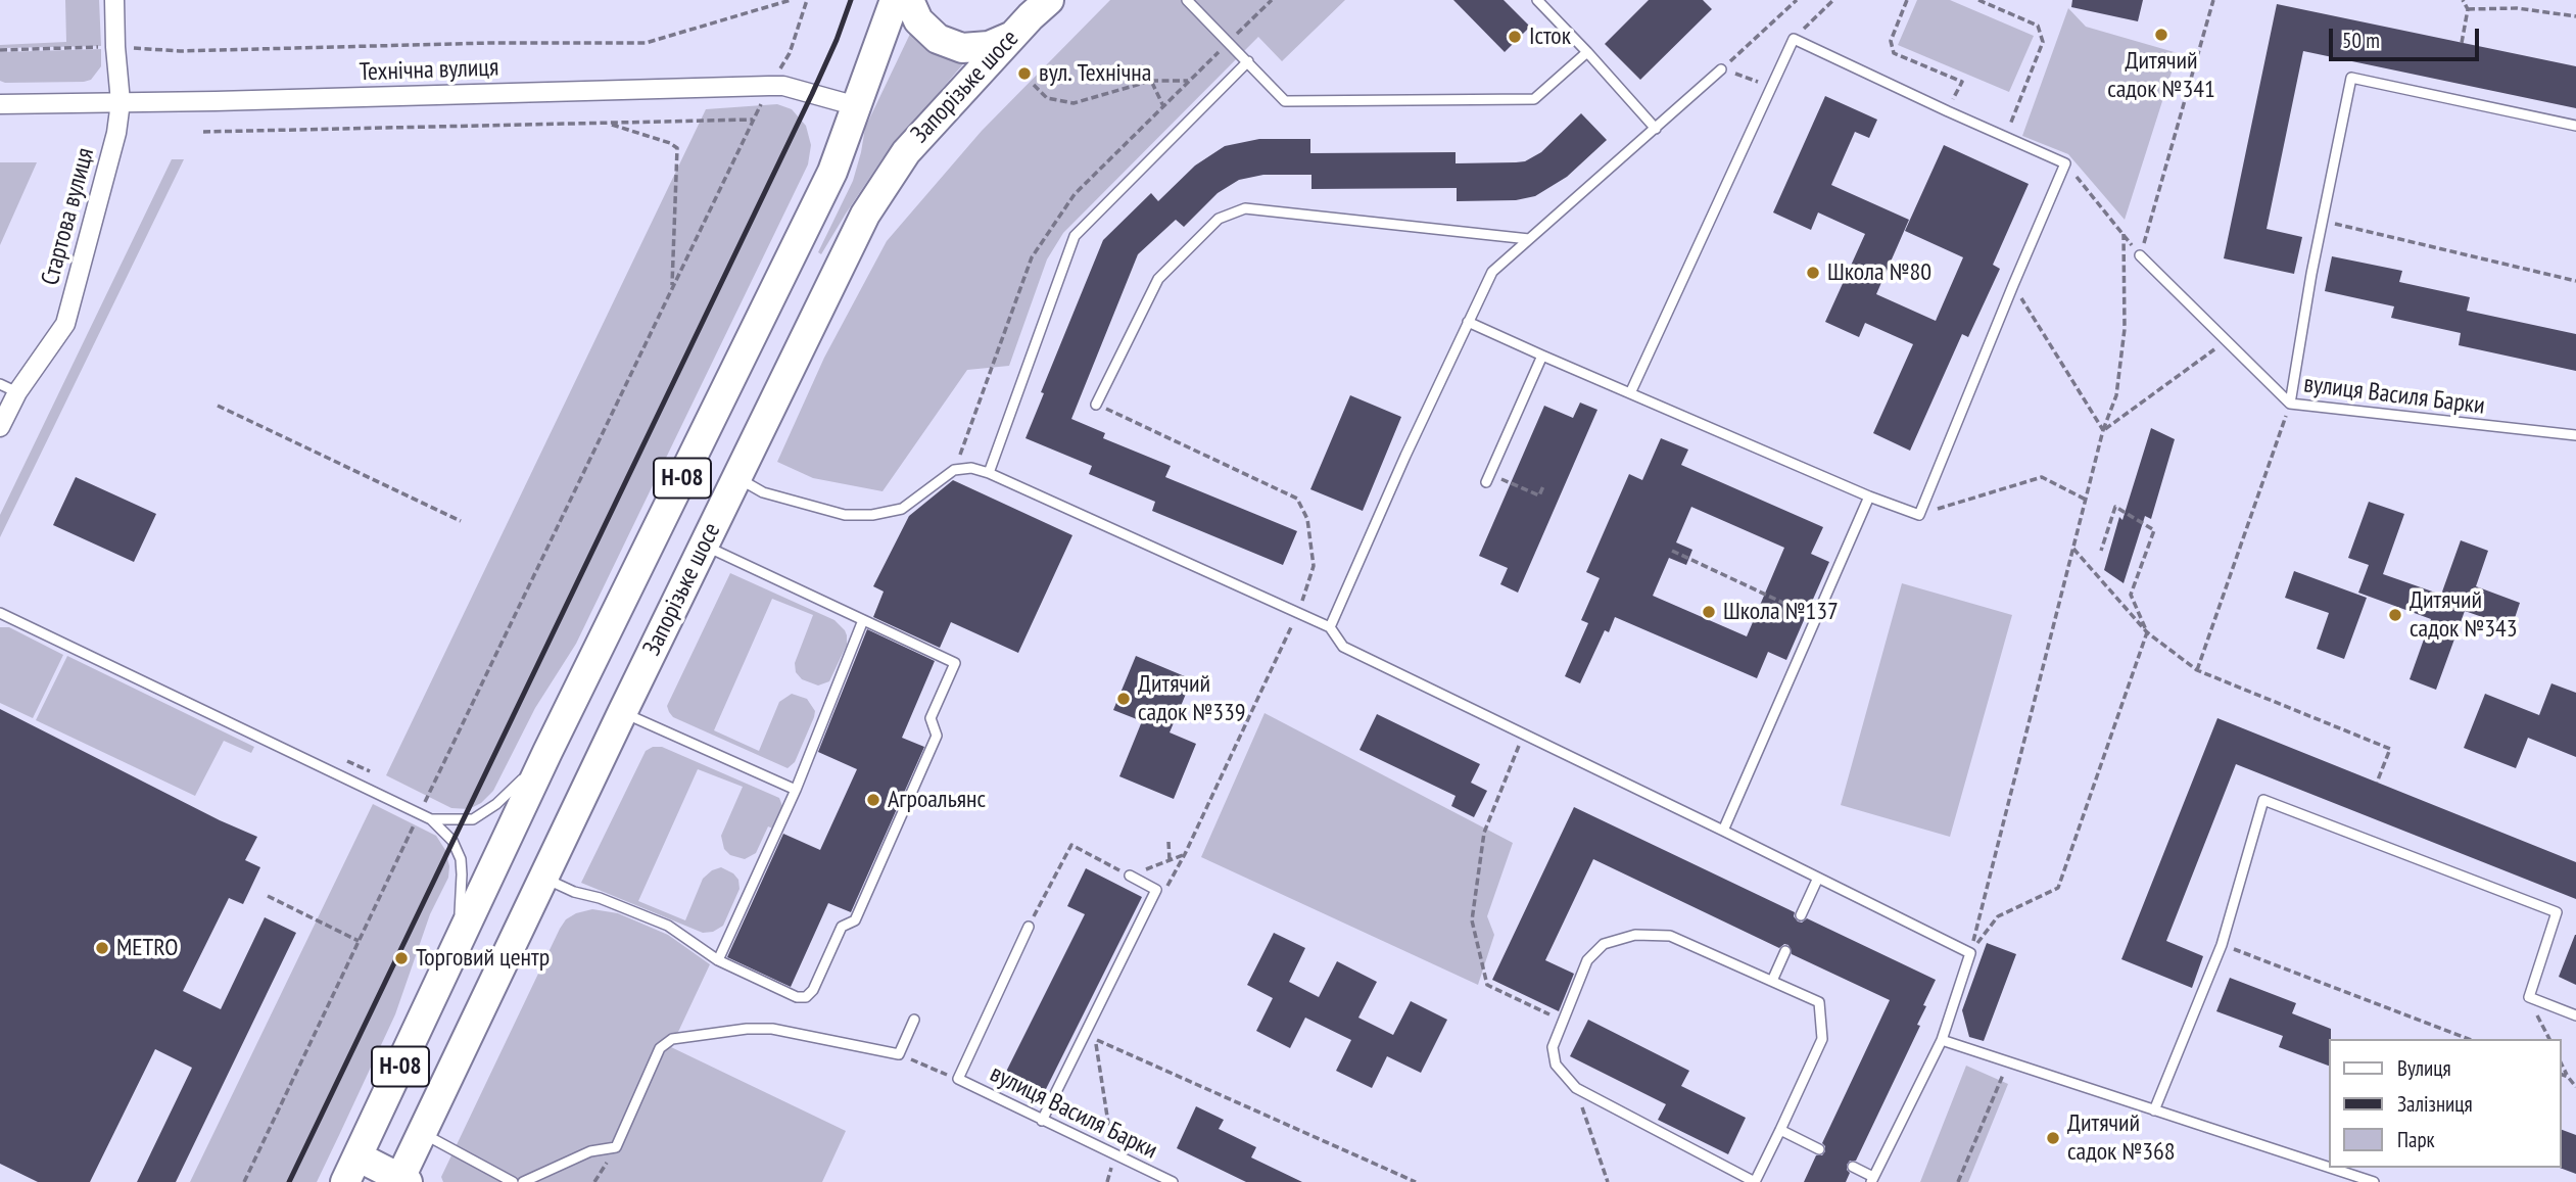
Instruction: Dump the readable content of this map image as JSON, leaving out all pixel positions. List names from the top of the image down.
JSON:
{
  "streets": {
    "main road": ["Запорізьке шосе", "Н-08"],
    "street": ["Технічна вулиця", "Стартова вулиця"],
    "lane": ["вулиця Василя Барки"]
  },
  "crossings": [
    ["Технічна вулиця", "Запорізьке шосе"],
    ["Технічна вулиця", "Стартова вулиця"],
    ["Запорізьке шосе", "Н-08"]
  ],
  "places": [
    "Дитячий садок №341",
    "Істок",
    "вул. Технічна",
    "Школа №80",
    "Школа №137",
    "Дитячий садок №343",
    "Дитячий садок №339",
    "Агроальянс",
    "METRO",
    "Торговий центр",
    "Дитячий садок №368"
  ],
  "legend": ["Вулиця", "Залізниця", "Парк"],
  "scale_bar": "50 m"
}
